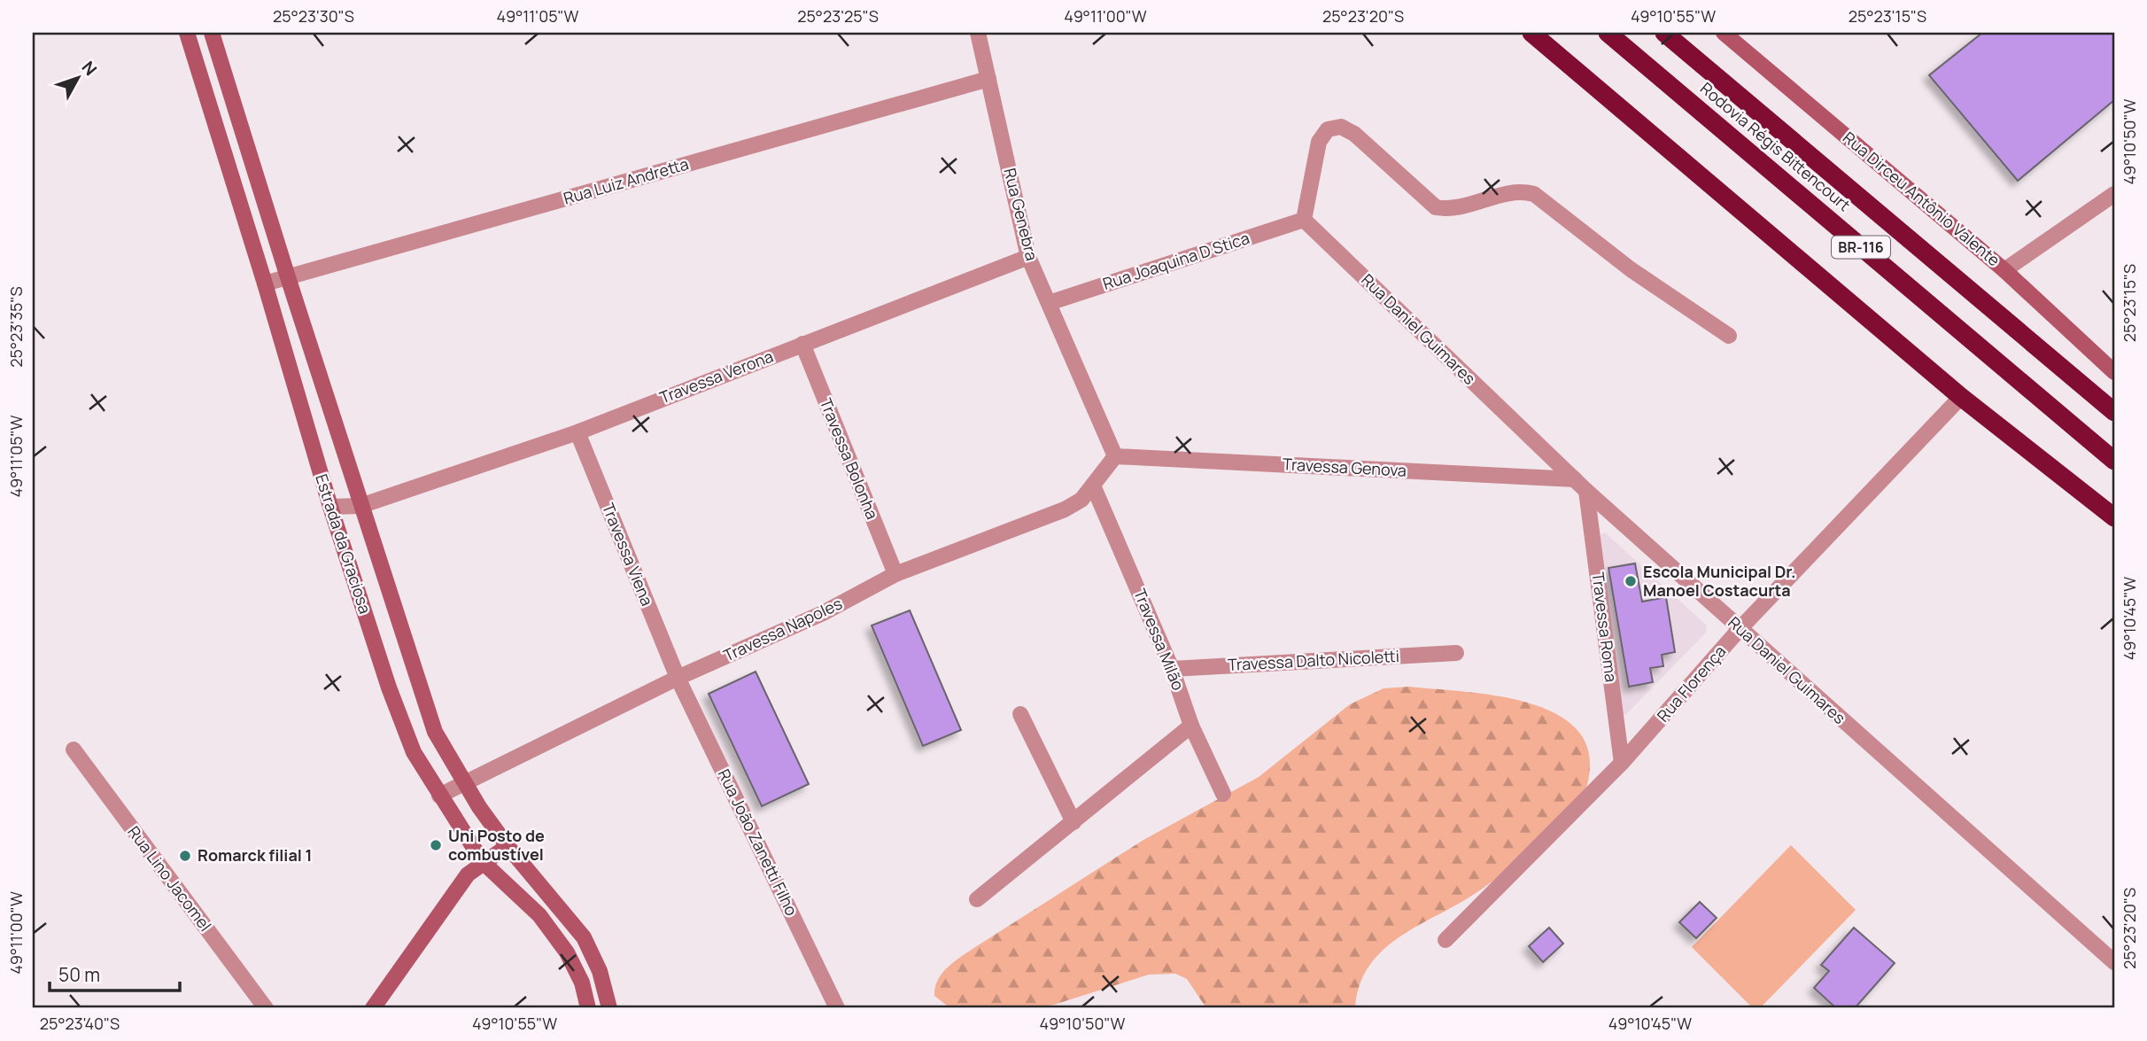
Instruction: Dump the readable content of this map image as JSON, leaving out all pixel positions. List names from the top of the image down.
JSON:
{
  "streets": {
    "highway": ["Rodovia Régis Bittencourt", "BR-116"],
    "main road": ["Rua Dirceu Antônio Valente", "Estrada da Graciosa"],
    "street": [
      "Rua Luiz Andretta",
      "Rua Genebra",
      "Rua Joaquina D Stica",
      "Rua Daniel Guimares",
      "Travessa Verona",
      "Travessa Bolonha",
      "Travessa Genova",
      "Travessa Viena",
      "Travessa Roma",
      "Travessa Napoles",
      "Travessa Milão",
      "Travessa Dalto Nicoletti",
      "Rua Florença",
      "Rua João Zanetti Filho",
      "Rua Lino Jacomel"
    ]
  },
  "crossings": [
    ["Rua Luiz Andretta", "Rua Genebra"],
    ["Rua Luiz Andretta", "Estrada da Graciosa"],
    ["Rua Genebra", "Rua Joaquina D Stica"],
    ["Rua Genebra", "Travessa Verona"],
    ["Rua Genebra", "Travessa Genova"],
    ["Rua Genebra", "Travessa Napoles"],
    ["Rua Joaquina D Stica", "Rua Daniel Guimares"],
    ["Rua Daniel Guimares", "Travessa Genova"],
    ["Rua Daniel Guimares", "Travessa Roma"],
    ["Rua Daniel Guimares", "Rua Florença"],
    ["Travessa Verona", "Travessa Bolonha"],
    ["Travessa Verona", "Estrada da Graciosa"],
    ["Travessa Verona", "Travessa Viena"],
    ["Travessa Bolonha", "Travessa Napoles"],
    ["Travessa Genova", "Travessa Roma"],
    ["Travessa Genova", "Travessa Napoles"],
    ["Estrada da Graciosa", "Travessa Napoles"],
    ["Travessa Viena", "Travessa Napoles"],
    ["Travessa Viena", "Rua João Zanetti Filho"],
    ["Travessa Roma", "Rua Florença"],
    ["Travessa Napoles", "Travessa Milão"],
    ["Travessa Napoles", "Rua João Zanetti Filho"],
    ["Travessa Milão", "Travessa Dalto Nicoletti"]
  ],
  "places": ["Escola Municipal Dr. Manoel Costacurta", "Uni Posto de combustível", "Romarck filial 1"],
  "scale_bar": "50 m",
  "north": "top right",
  "coordinates": [
    "25°23'30\"S",
    "49°11'05\"W",
    "25°23'25\"S",
    "49°11'00\"W",
    "25°23'20\"S",
    "49°10'55\"W",
    "25°23'15\"S",
    "49°10'50\"W",
    "25°23'35\"S",
    "49°10'45\"W",
    "25°23'40\"S"
  ]
}
